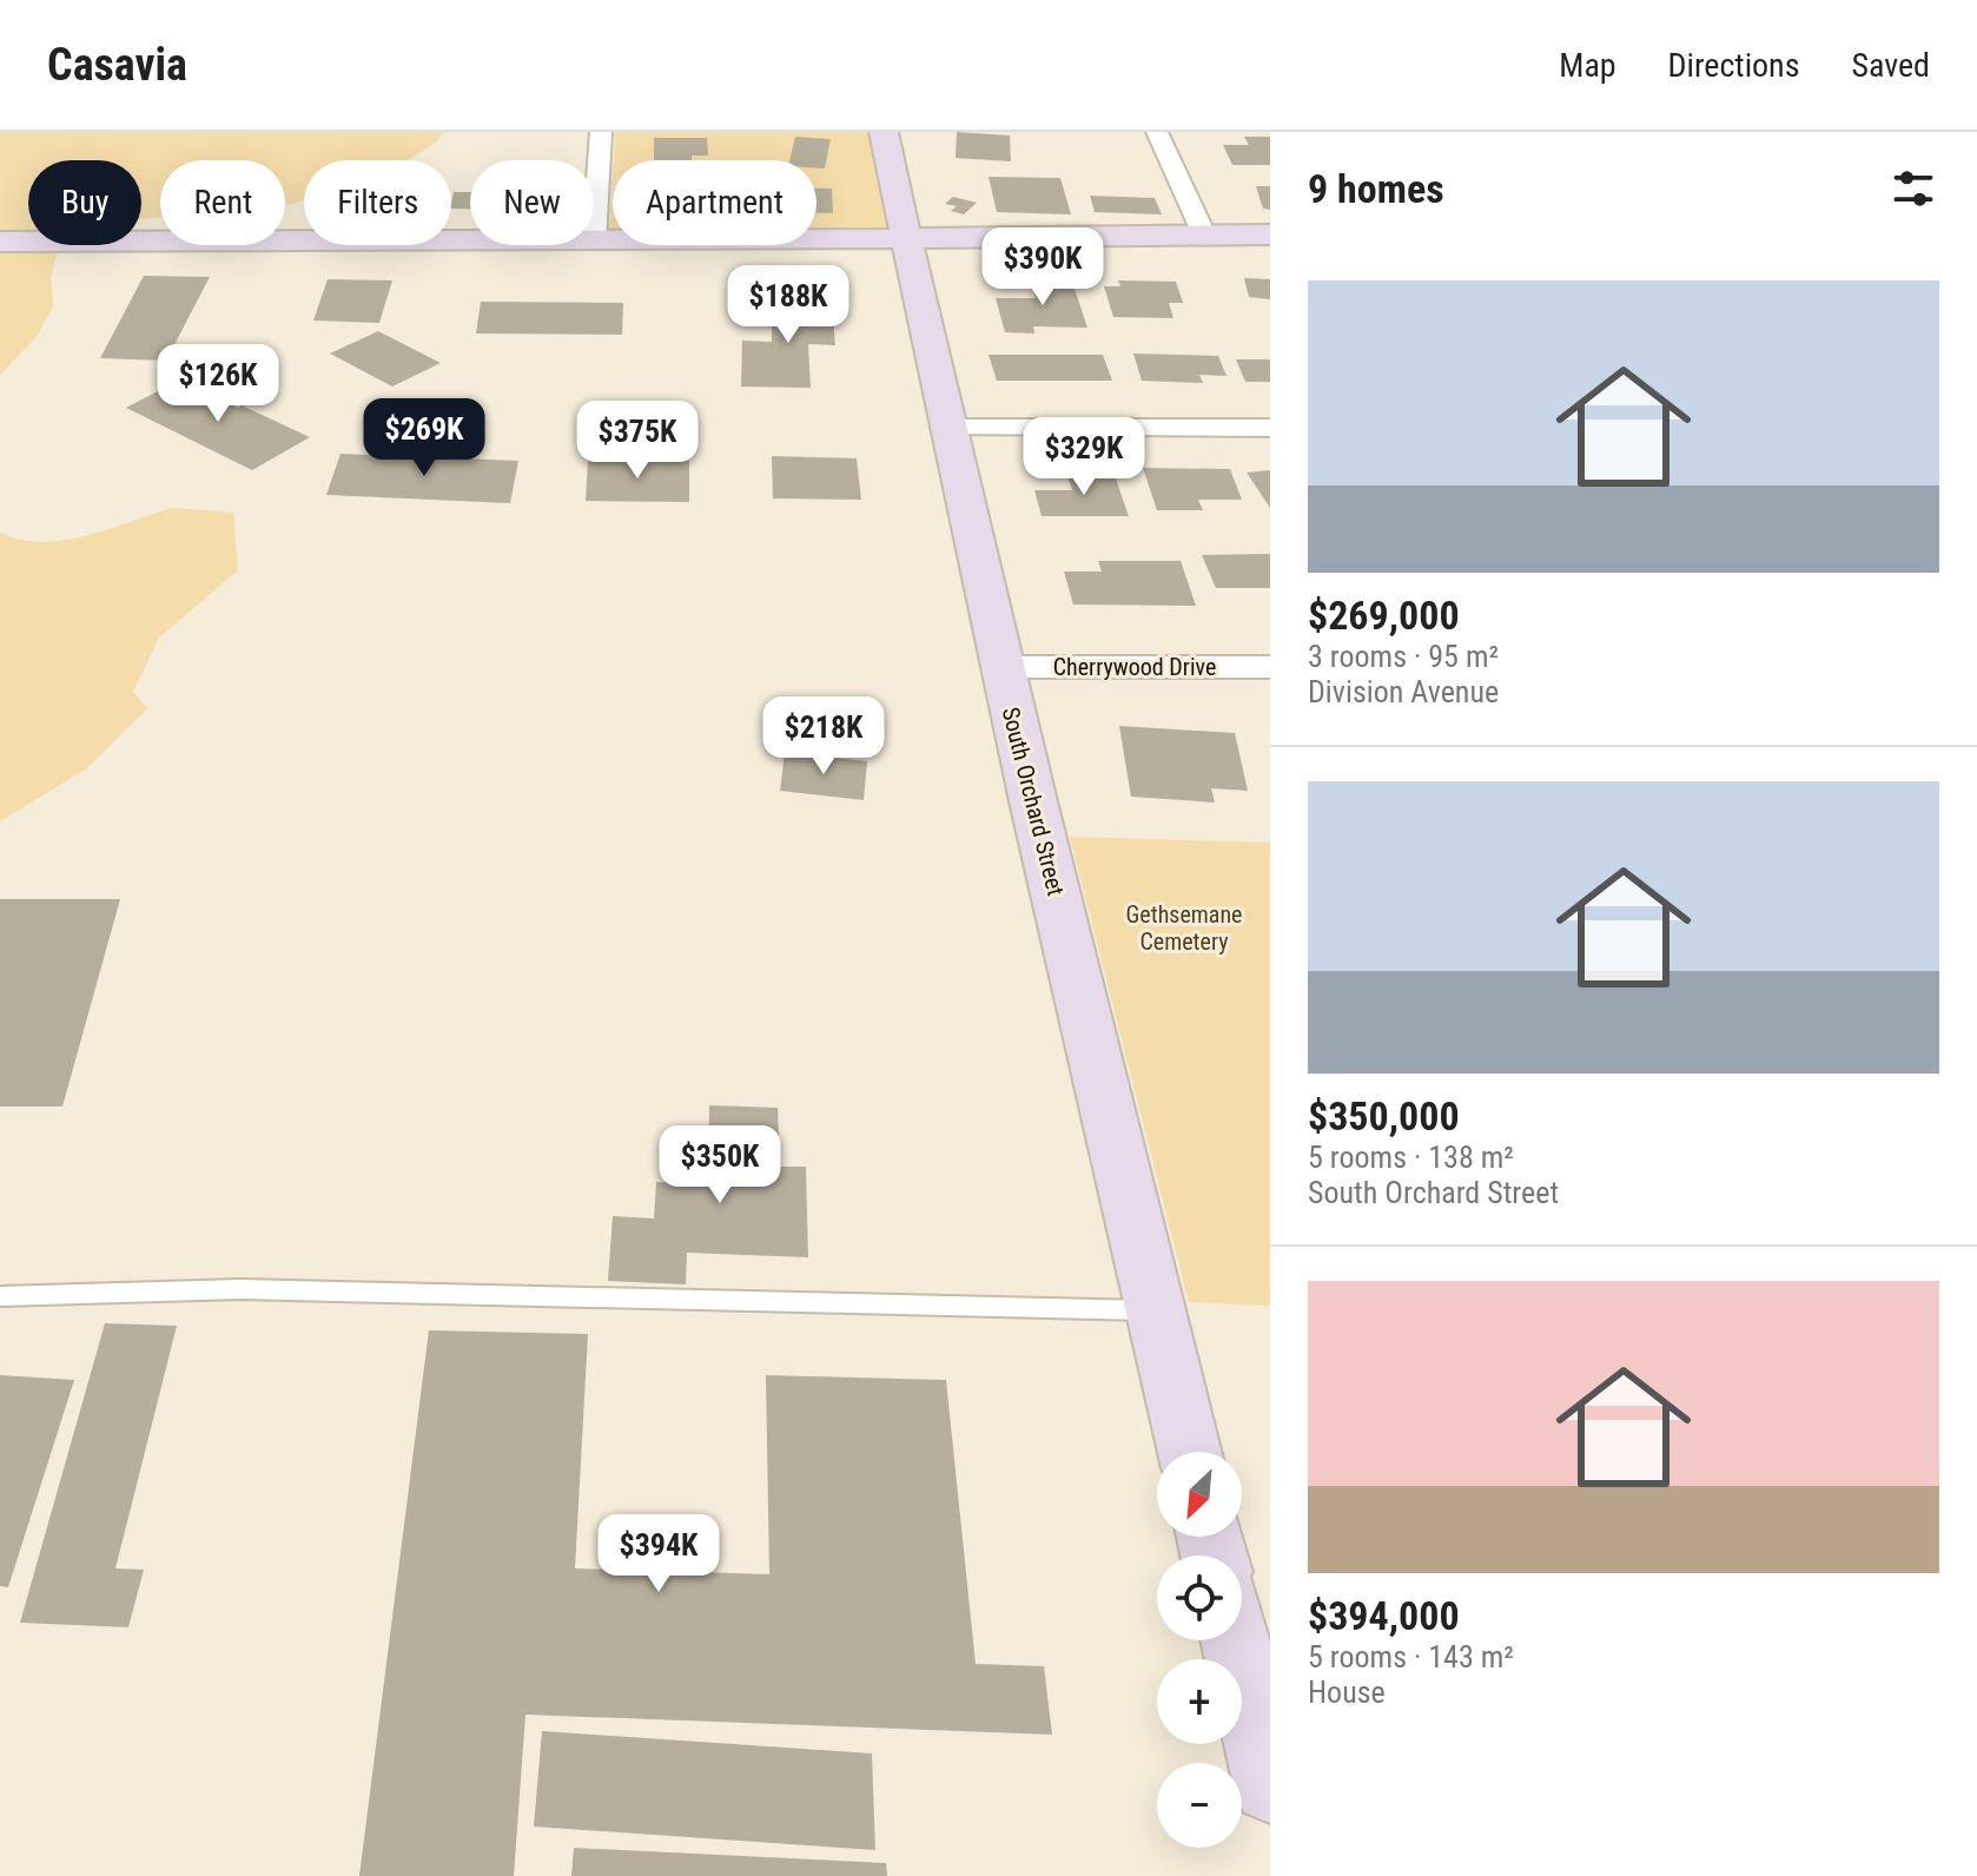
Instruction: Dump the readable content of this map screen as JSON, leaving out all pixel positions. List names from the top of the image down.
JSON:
{
  "streets": {
    "street": ["Cherrywood Drive", "South Orchard Street"]
  },
  "crossings": [
    ["Cherrywood Drive", "South Orchard Street"]
  ],
  "parks": ["Gethsemane Cemetery"],
  "north": "bottom left",
  "page": {
    "header": "Casavia",
    "nav": ["Map", "Directions", "Saved"],
    "heading": "9 homes",
    "chip": [
      "Buy",
      "Rent",
      "Filters",
      "New",
      "Apartment"
    ],
    "price": [
      "$390K",
      "$188K",
      "$126K",
      "$269K",
      "$375K",
      "$329K",
      "$218K",
      "$350K",
      "$394K"
    ],
    "list": [
      {
        "name": "$269,000",
        "note": "3 rooms · 95 m² · Division Avenue"
      },
      {
        "name": "$350,000",
        "note": "5 rooms · 138 m² · South Orchard Street"
      },
      {
        "name": "$394,000",
        "note": "5 rooms · 143 m² · House"
      }
    ],
    "map_buttons": ["+", "−"]
  }
}
